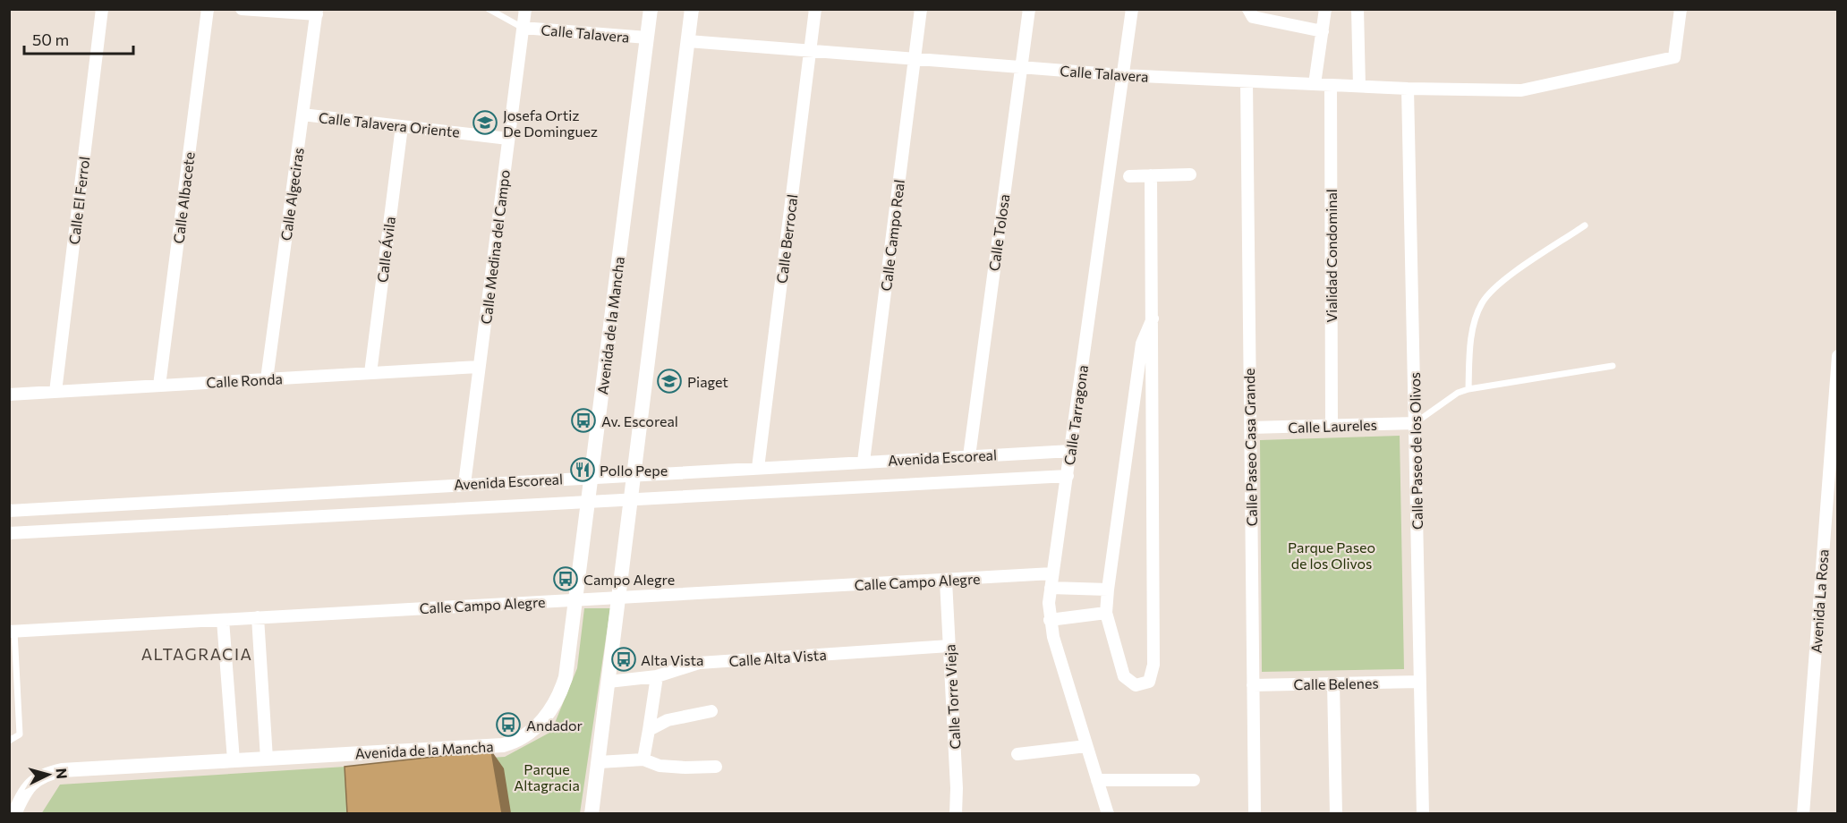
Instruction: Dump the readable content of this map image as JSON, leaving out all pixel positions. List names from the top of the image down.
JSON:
{
  "streets": {
    "street": [
      "Calle Talavera",
      "Calle Talavera Oriente",
      "Calle Algeciras",
      "Calle Albacete",
      "Calle El Ferrol",
      "Calle Tolosa",
      "Calle Campo Real",
      "Calle Berrocal",
      "Calle Medina del Campo",
      "Calle Ávila",
      "Vialidad Condominal",
      "Avenida de la Mancha",
      "Calle Ronda",
      "Calle Tarragona",
      "Calle Laureles",
      "Calle Paseo Casa Grande",
      "Calle Paseo de los Olivos",
      "Avenida Escoreal",
      "Calle Campo Alegre",
      "Avenida La Rosa",
      "Calle Alta Vista",
      "Calle Belenes",
      "Calle Torre Vieja"
    ]
  },
  "crossings": [
    ["Calle Talavera", "Calle Tolosa"],
    ["Calle Talavera", "Calle Campo Real"],
    ["Calle Talavera", "Calle Berrocal"],
    ["Calle Talavera", "Calle Medina del Campo"],
    ["Calle Talavera", "Vialidad Condominal"],
    ["Calle Talavera", "Avenida de la Mancha"],
    ["Calle Talavera", "Calle Tarragona"],
    ["Calle Talavera", "Calle Paseo Casa Grande"],
    ["Calle Talavera", "Calle Paseo de los Olivos"],
    ["Calle Talavera Oriente", "Calle Algeciras"],
    ["Calle Talavera Oriente", "Calle Medina del Campo"],
    ["Calle Talavera Oriente", "Calle Ávila"],
    ["Calle Algeciras", "Calle Ronda"],
    ["Calle Albacete", "Calle Ronda"],
    ["Calle El Ferrol", "Calle Ronda"],
    ["Calle Tolosa", "Avenida Escoreal"],
    ["Calle Campo Real", "Avenida Escoreal"],
    ["Calle Berrocal", "Avenida Escoreal"],
    ["Calle Medina del Campo", "Calle Ronda"],
    ["Calle Medina del Campo", "Avenida Escoreal"],
    ["Calle Ávila", "Calle Ronda"],
    ["Vialidad Condominal", "Calle Laureles"],
    ["Avenida de la Mancha", "Avenida Escoreal"],
    ["Avenida de la Mancha", "Calle Campo Alegre"],
    ["Calle Tarragona", "Avenida Escoreal"],
    ["Calle Tarragona", "Calle Campo Alegre"],
    ["Calle Laureles", "Calle Paseo Casa Grande"],
    ["Calle Laureles", "Calle Paseo de los Olivos"],
    ["Calle Paseo Casa Grande", "Calle Belenes"],
    ["Calle Paseo de los Olivos", "Calle Belenes"],
    ["Calle Campo Alegre", "Calle Torre Vieja"],
    ["Calle Alta Vista", "Calle Torre Vieja"]
  ],
  "districts": ["ALTAGRACIA"],
  "parks": ["Parque Paseo de los Olivos", "Parque Altagracia"],
  "places": {
    "school or university": ["Josefa Ortiz De Dominguez", "Piaget"],
    "bus stop": [
      "Av. Escoreal",
      "Campo Alegre",
      "Alta Vista",
      "Andador"
    ],
    "restaurant": ["Pollo Pepe"]
  },
  "scale_bar": "50 m",
  "north": "right"
}
